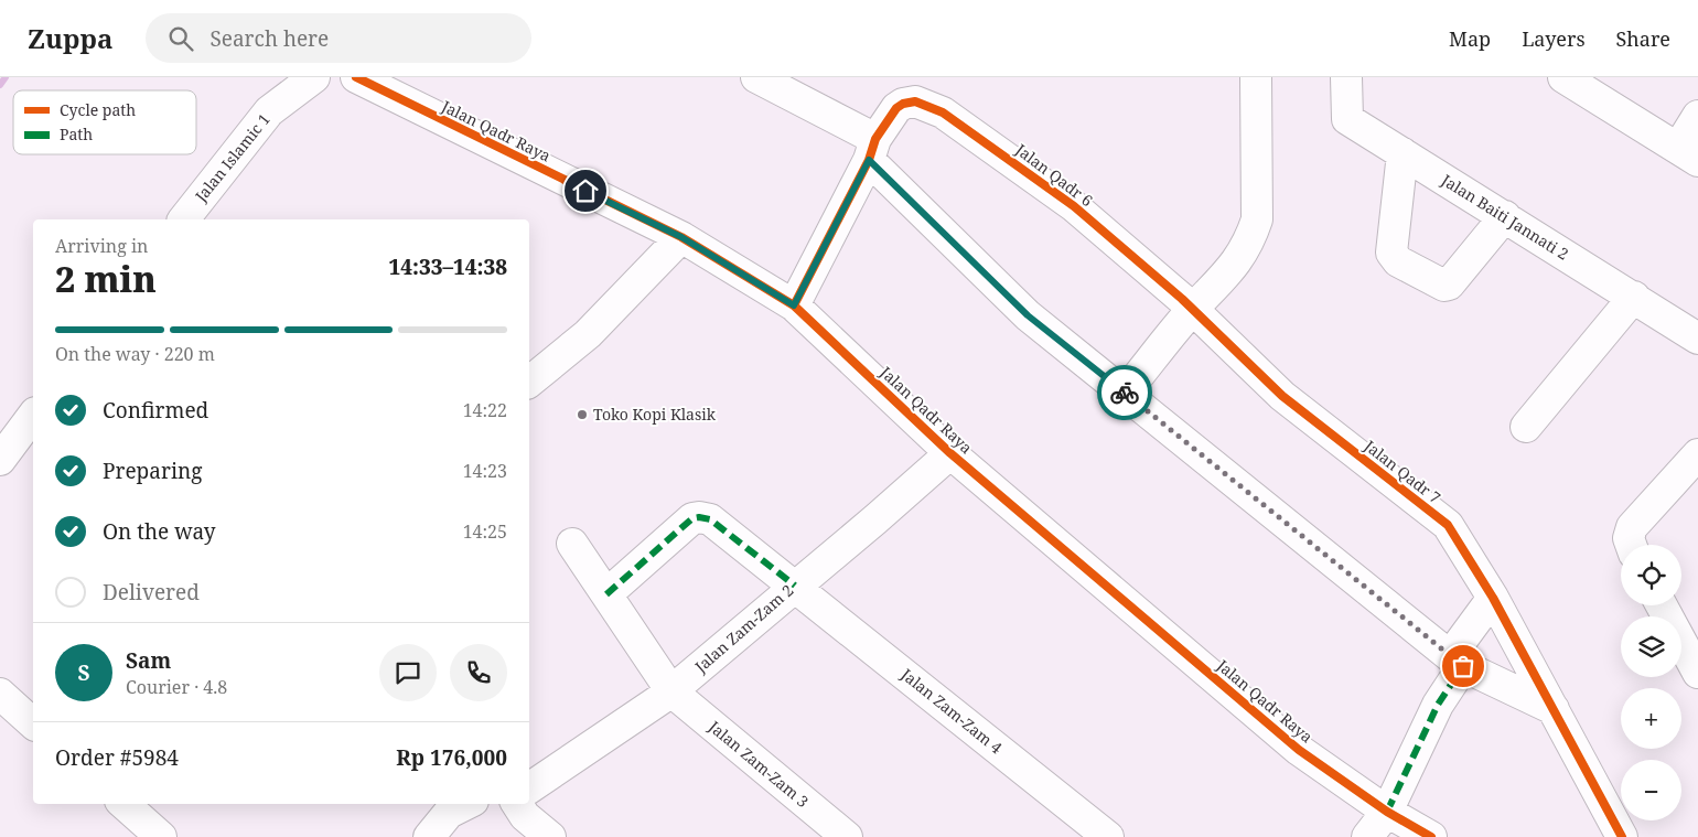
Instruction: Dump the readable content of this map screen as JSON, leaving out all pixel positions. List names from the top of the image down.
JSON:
{
  "streets": {
    "street": [
      "Jalan Qadr Raya",
      "Jalan Islamic 1",
      "Jalan Qadr 6",
      "Jalan Baiti Jannati 2",
      "Jalan Qadr 7",
      "Jalan Zam-Zam 2",
      "Jalan Zam-Zam 4",
      "Jalan Zam-Zam 3"
    ]
  },
  "crossings": [
    ["Jalan Qadr Raya", "Jalan Zam-Zam 2"],
    ["Jalan Qadr 6", "Jalan Qadr 7"],
    ["Jalan Zam-Zam 2", "Jalan Zam-Zam 4"],
    ["Jalan Zam-Zam 2", "Jalan Zam-Zam 3"],
    ["Jalan Zam-Zam 4", "Jalan Zam-Zam 3"]
  ],
  "places": ["Toko Kopi Klasik"],
  "legend": ["Cycle path", "Path"],
  "page": {
    "header": "Zuppa",
    "search": "Search here",
    "nav": ["Map", "Layers", "Share"],
    "heading": ["2 min", "Arriving in", "14:33–14:38"],
    "panel": [
      "Sam",
      "Courier · 4.8",
      "Order #5984",
      "Rp 176,000"
    ],
    "bar": "On the way · 220 m",
    "list": [
      ["Confirmed", "14:22"],
      ["Preparing", "14:23"],
      ["On the way", "14:25"],
      "Delivered"
    ],
    "map_buttons": ["+", "−"],
    "round": "S"
  }
}
